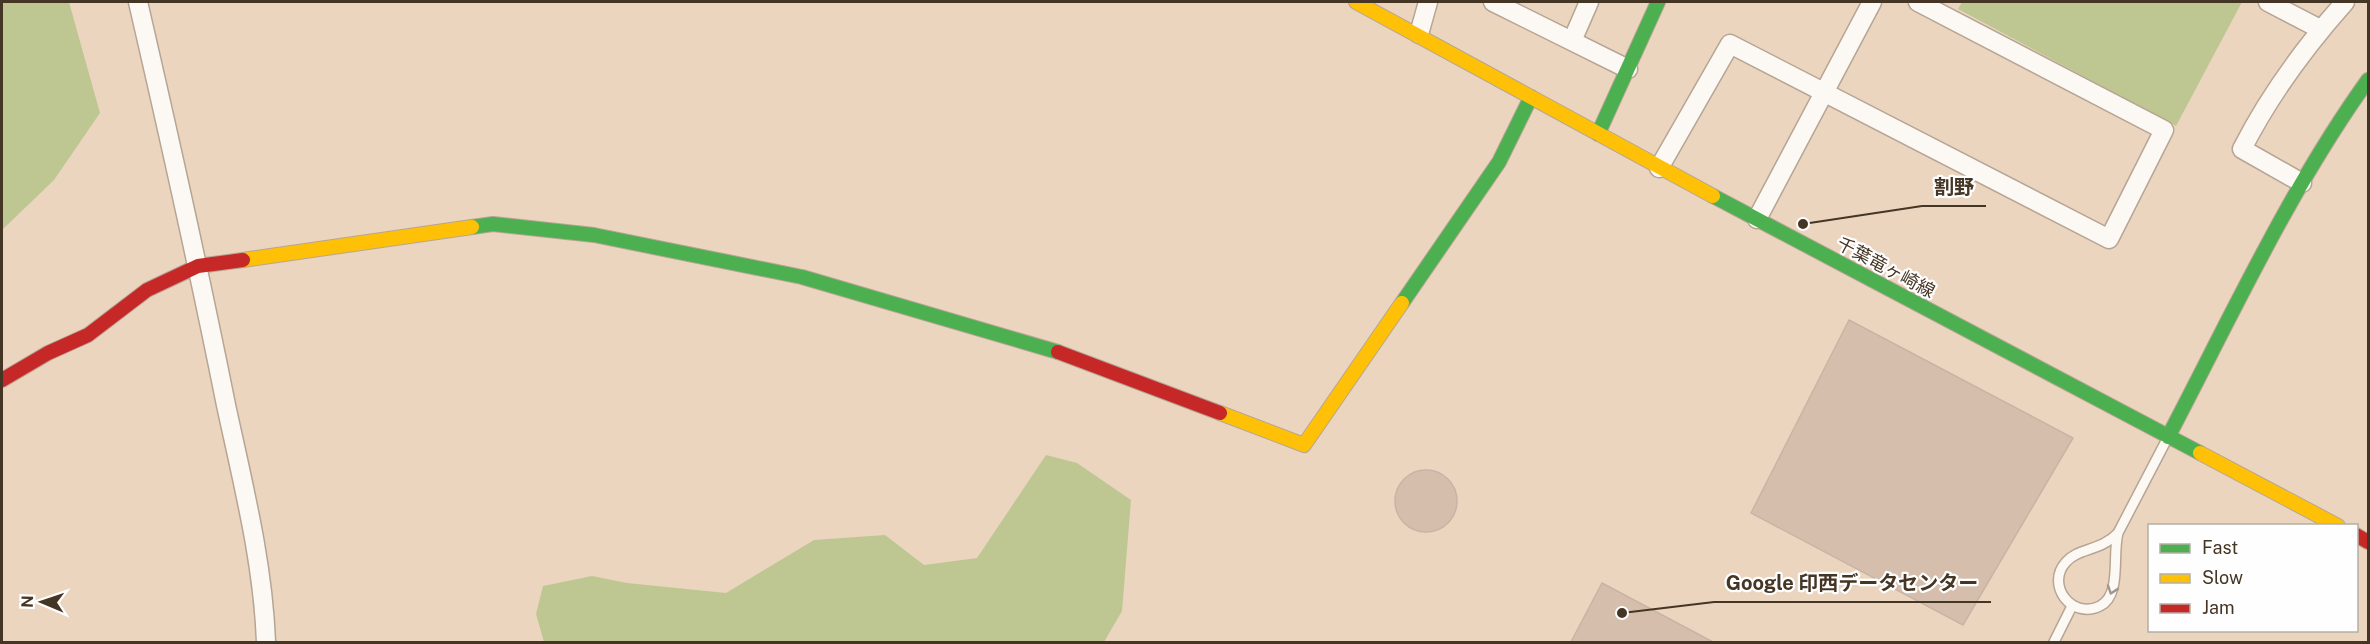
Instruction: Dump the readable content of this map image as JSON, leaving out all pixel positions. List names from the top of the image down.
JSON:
{
  "streets": {
    "street": ["千葉竜ヶ崎線"]
  },
  "places": ["割野", "Google 印西データセンター"],
  "legend": ["Fast", "Slow", "Jam"],
  "north": "left"
}
